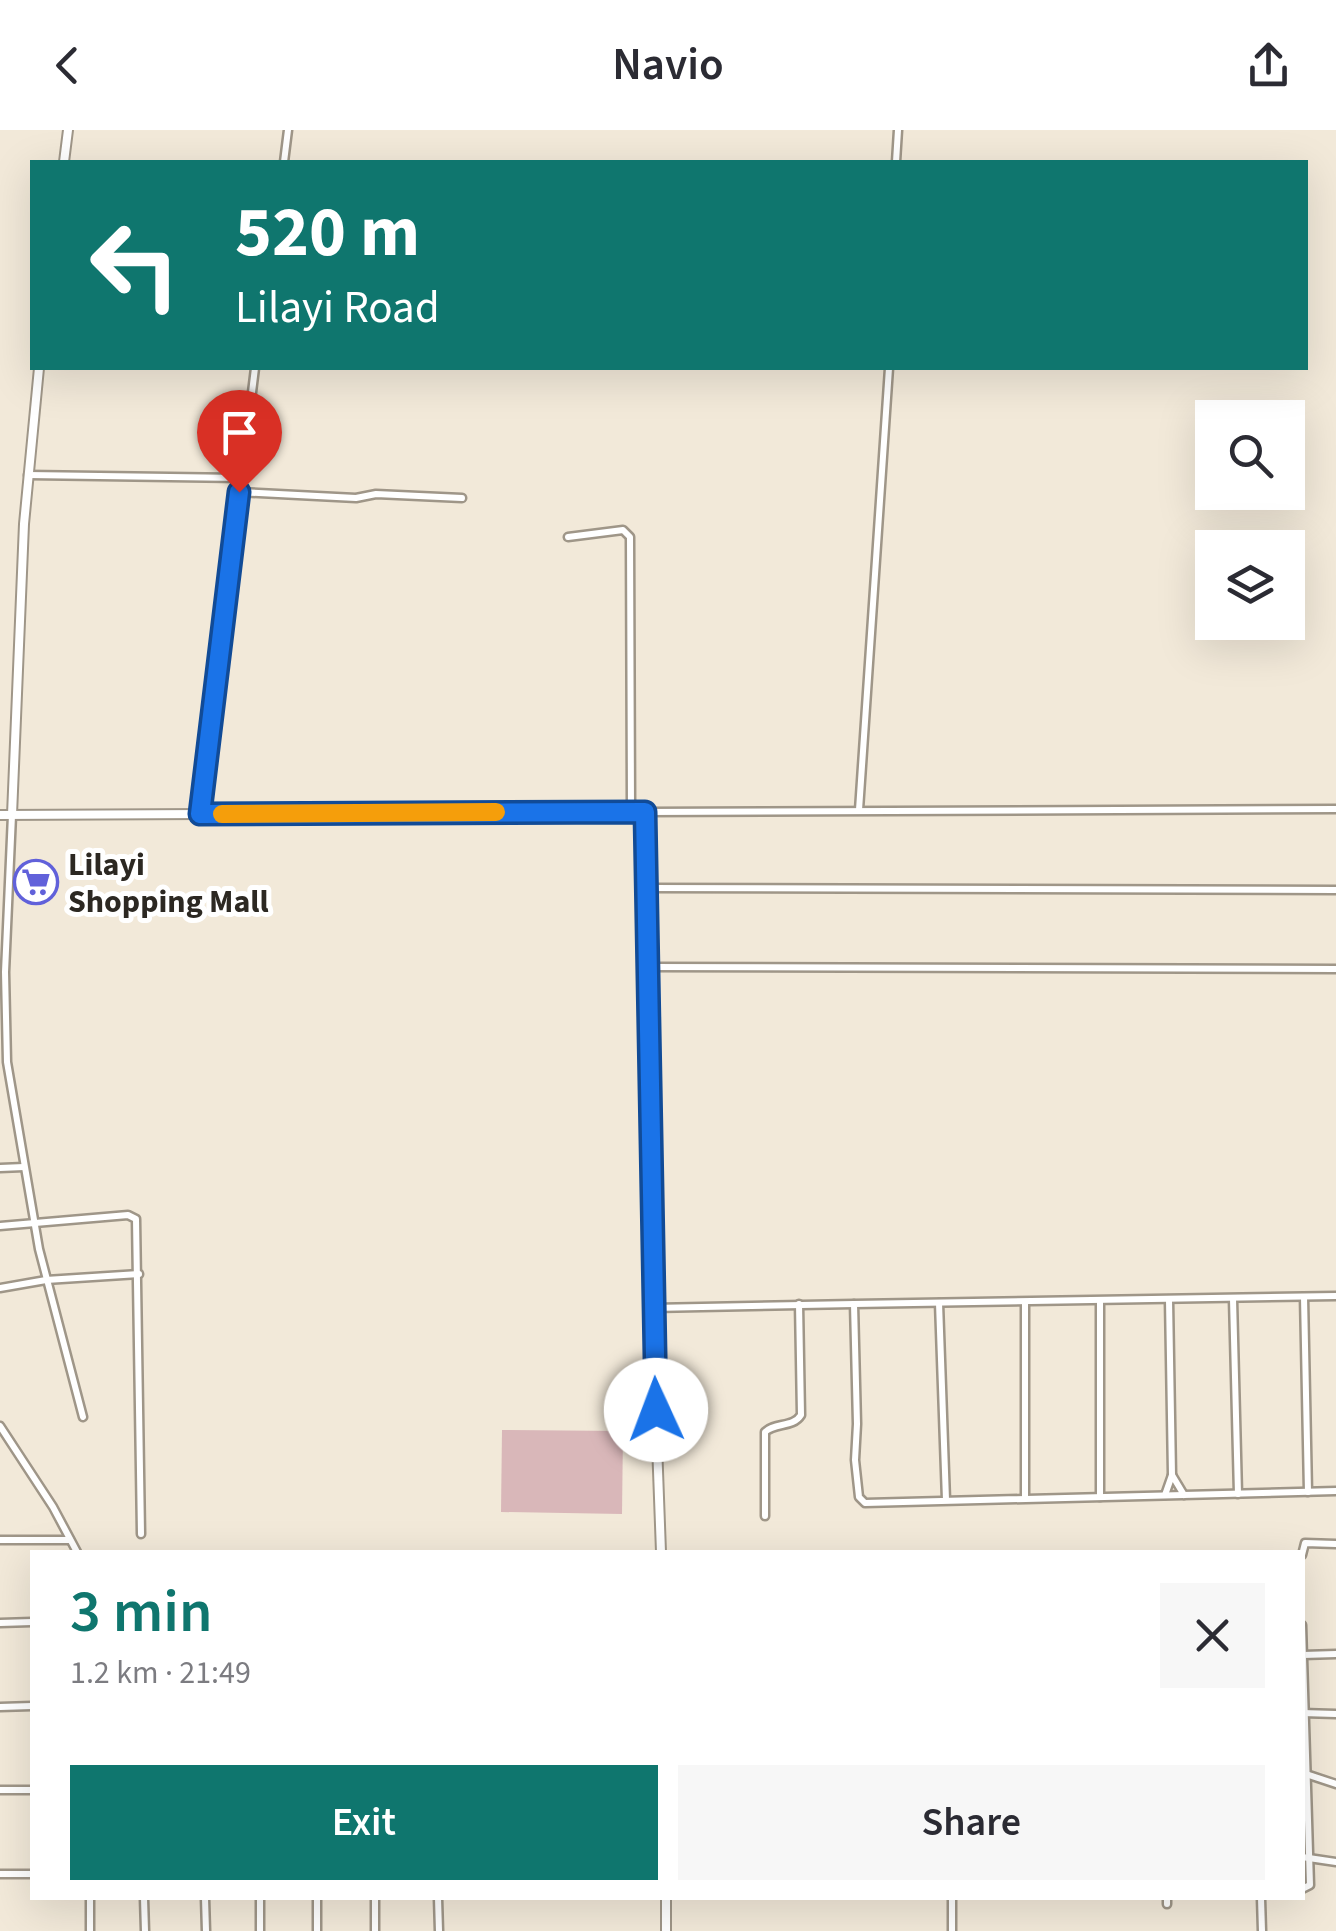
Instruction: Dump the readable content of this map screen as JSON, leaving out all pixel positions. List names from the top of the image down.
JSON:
{
  "places": {
    "supermarket": ["Lilayi Shopping Mall"]
  },
  "page": {
    "header": "Navio",
    "turn": ["520 m", "Lilayi Road"],
    "heading": ["3 min", "1.2 km · 21:49"],
    "buttons": ["Exit", "Share"]
  }
}
